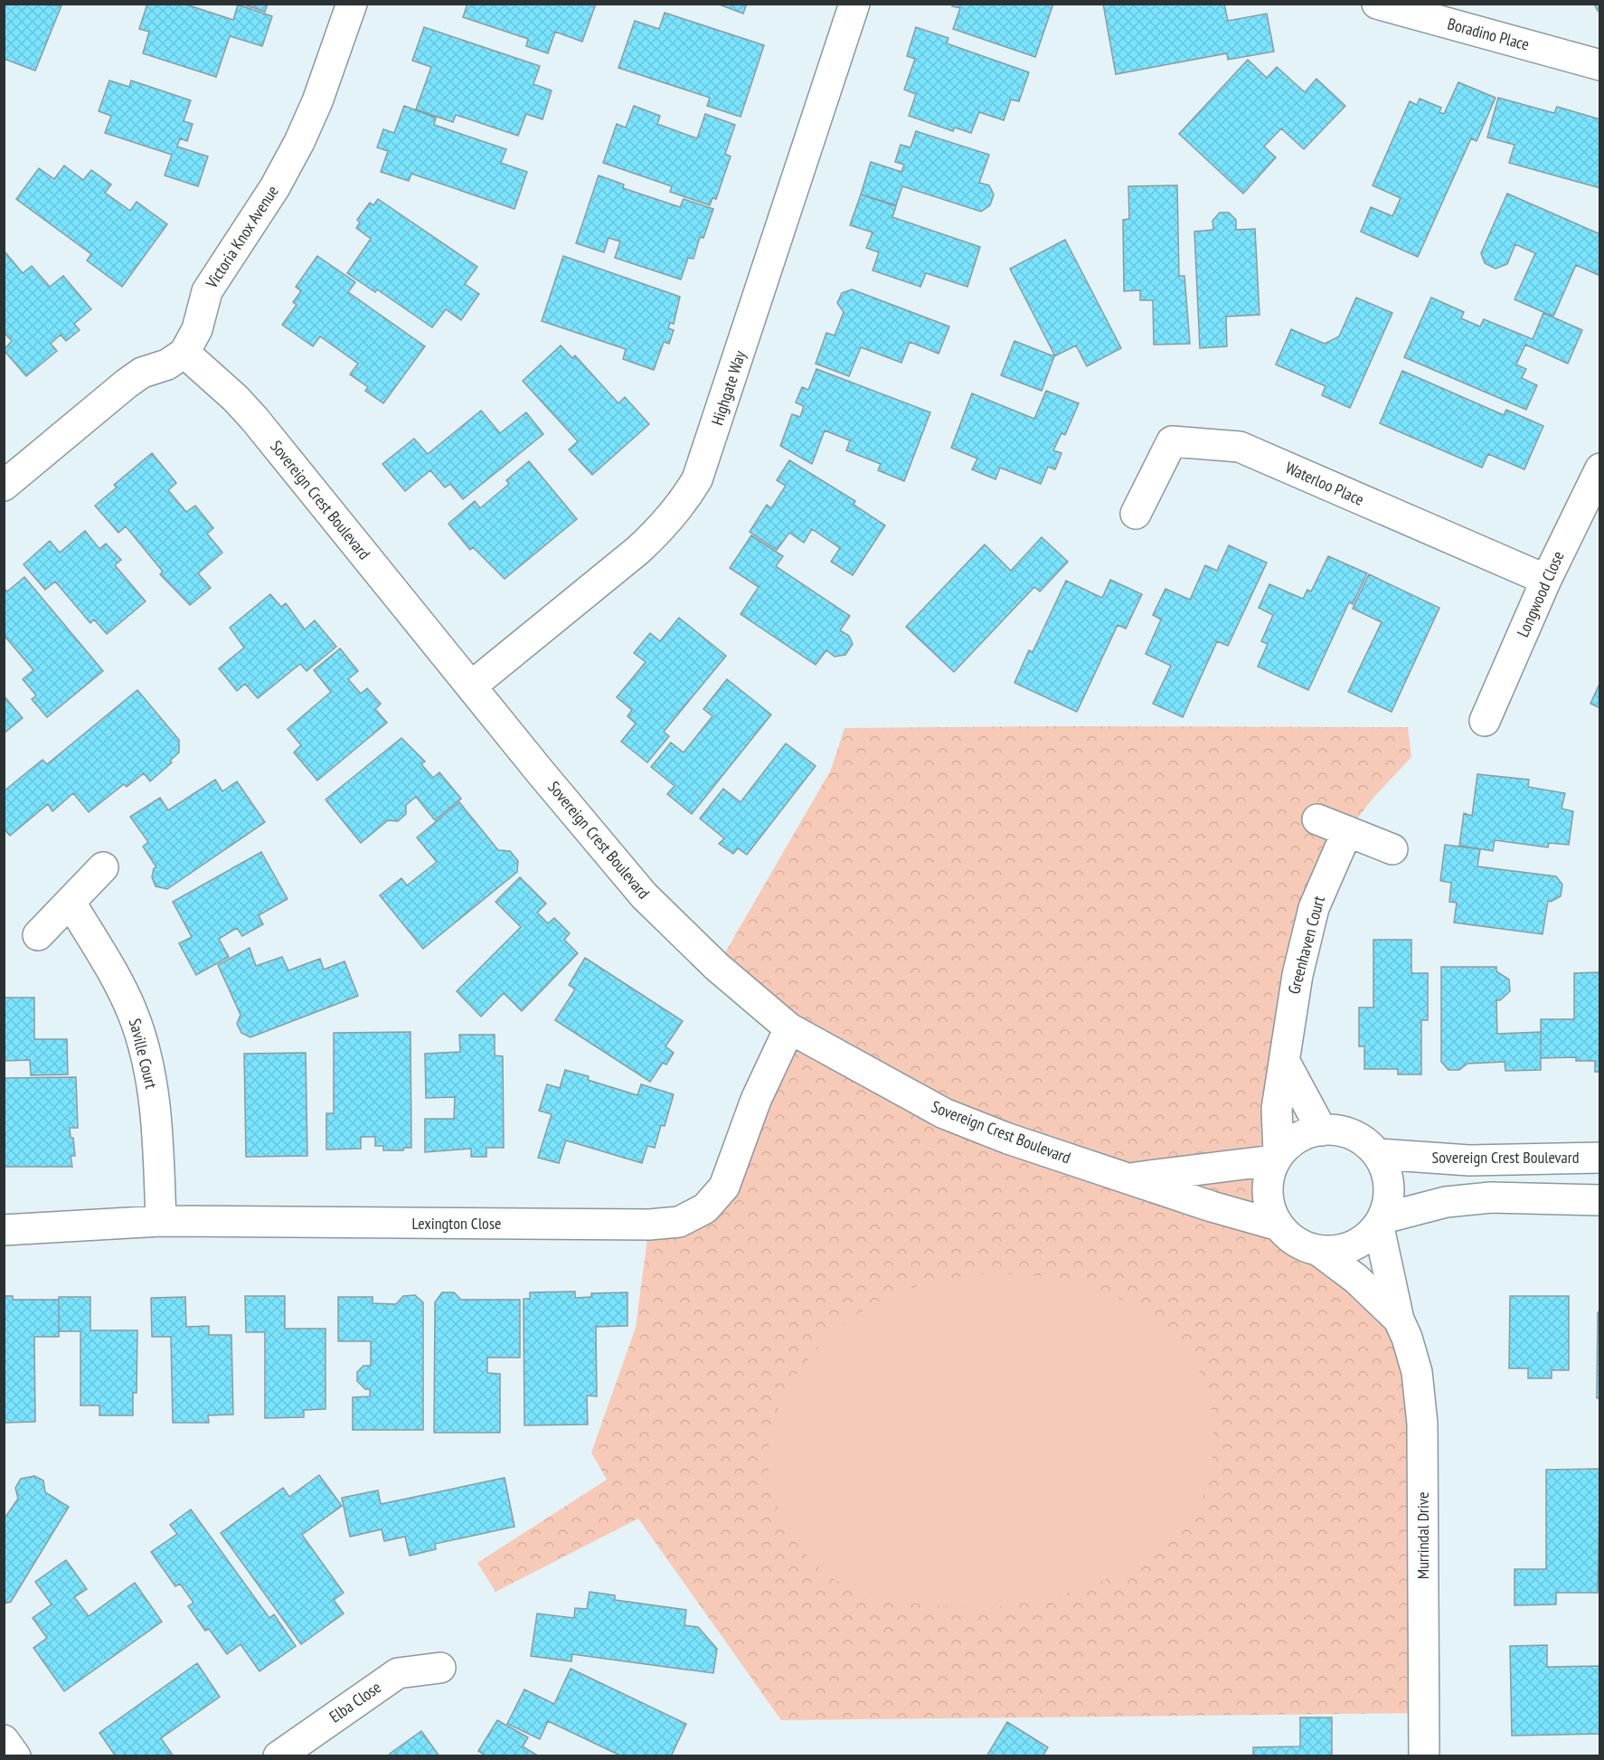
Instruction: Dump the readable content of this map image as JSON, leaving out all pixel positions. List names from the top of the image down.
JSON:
{
  "streets": {
    "street": [
      "Boradino Place",
      "Victoria Knox Avenue",
      "Highgate Way",
      "Waterloo Place",
      "Sovereign Crest Boulevard",
      "Longwood Close",
      "Greenhaven Court",
      "Saville Court",
      "Lexington Close",
      "Murrindal Drive",
      "Elba Close"
    ]
  },
  "crossings": [
    ["Victoria Knox Avenue", "Sovereign Crest Boulevard"],
    ["Highgate Way", "Sovereign Crest Boulevard"],
    ["Waterloo Place", "Longwood Close"],
    ["Sovereign Crest Boulevard", "Greenhaven Court"],
    ["Sovereign Crest Boulevard", "Lexington Close"],
    ["Sovereign Crest Boulevard", "Murrindal Drive"],
    ["Greenhaven Court", "Murrindal Drive"],
    ["Saville Court", "Lexington Close"]
  ]
}
